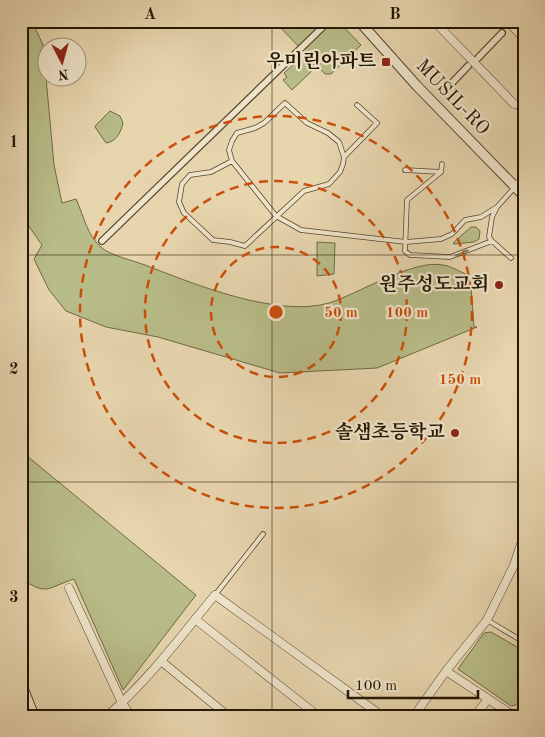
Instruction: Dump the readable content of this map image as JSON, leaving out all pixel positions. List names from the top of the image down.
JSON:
{
  "streets": {
    "street": ["MUSIL-RO"]
  },
  "places": {
    "transit": ["우미린아파트"],
    "other": ["원주성도교회", "솔샘초등학교"]
  },
  "scale_bar": "100 m",
  "north": "bottom",
  "grid": {
    "columns": ["A", "B"],
    "rows": ["1", "2", "3"]
  },
  "rings": ["50 m", "100 m", "150 m"]
}
